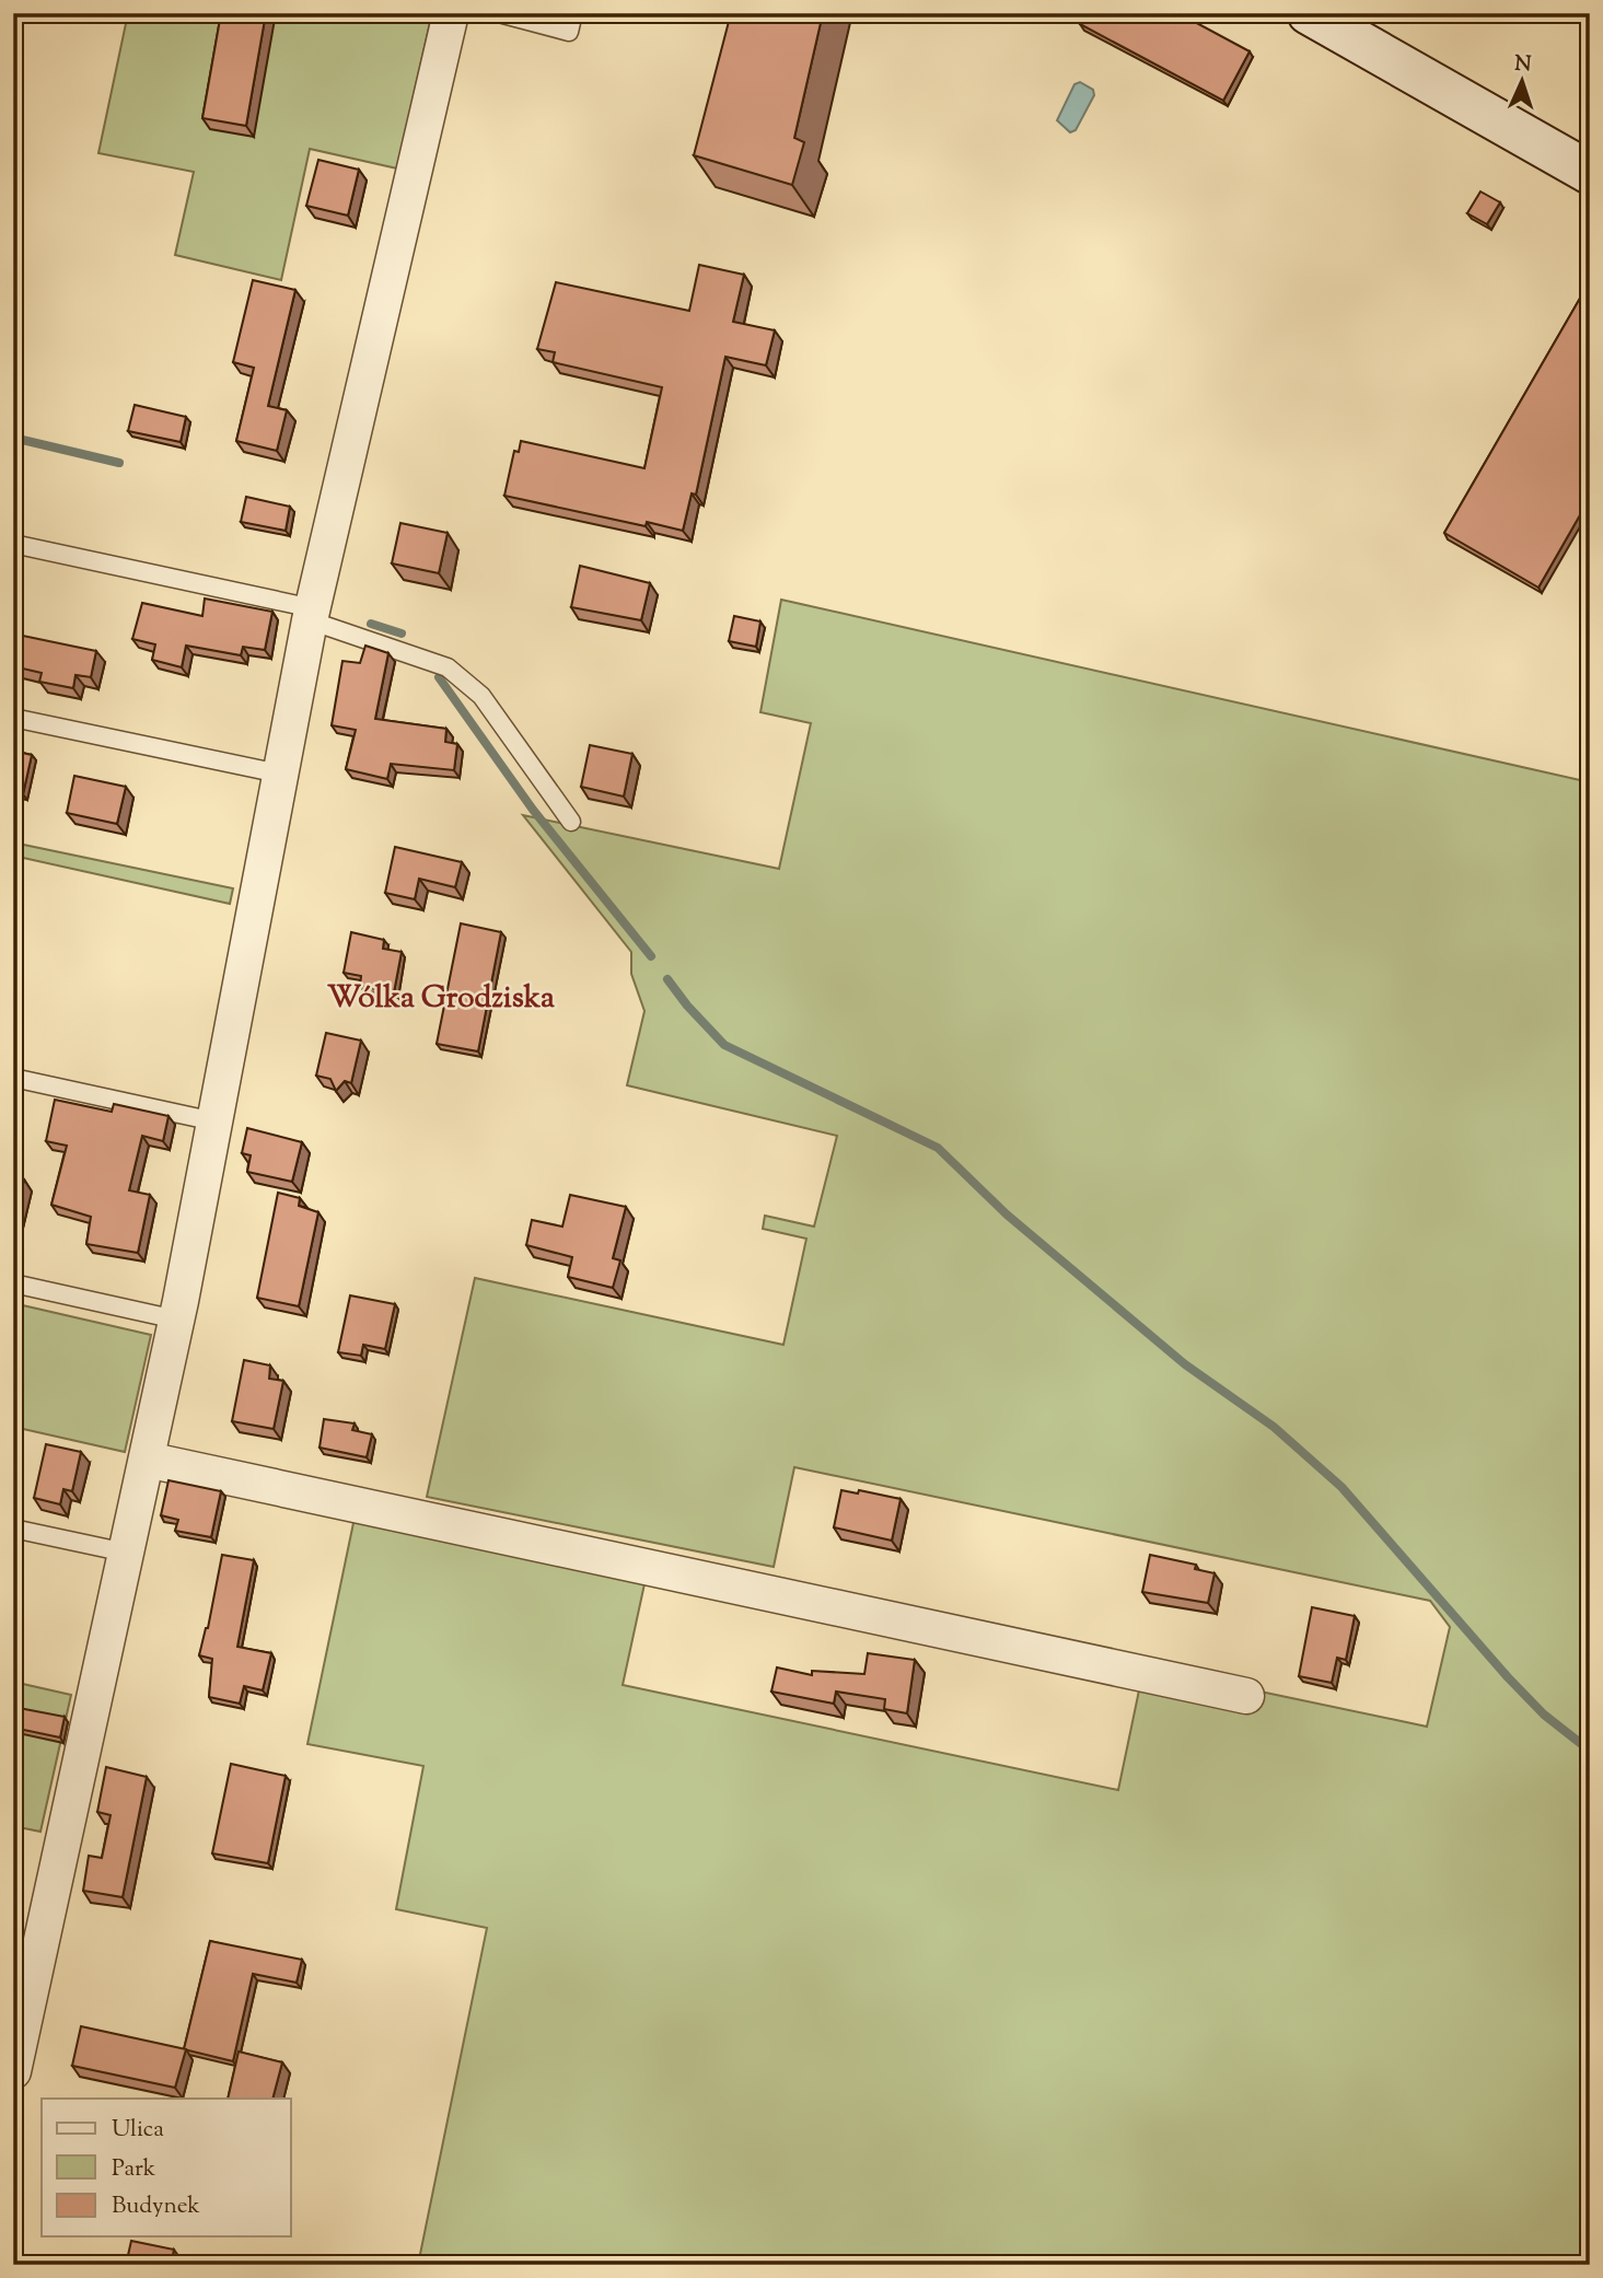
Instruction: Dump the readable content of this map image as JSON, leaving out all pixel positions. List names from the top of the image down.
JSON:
{
  "districts": ["Wólka Grodziska"],
  "legend": ["Ulica", "Park", "Budynek"],
  "north": "top"
}
